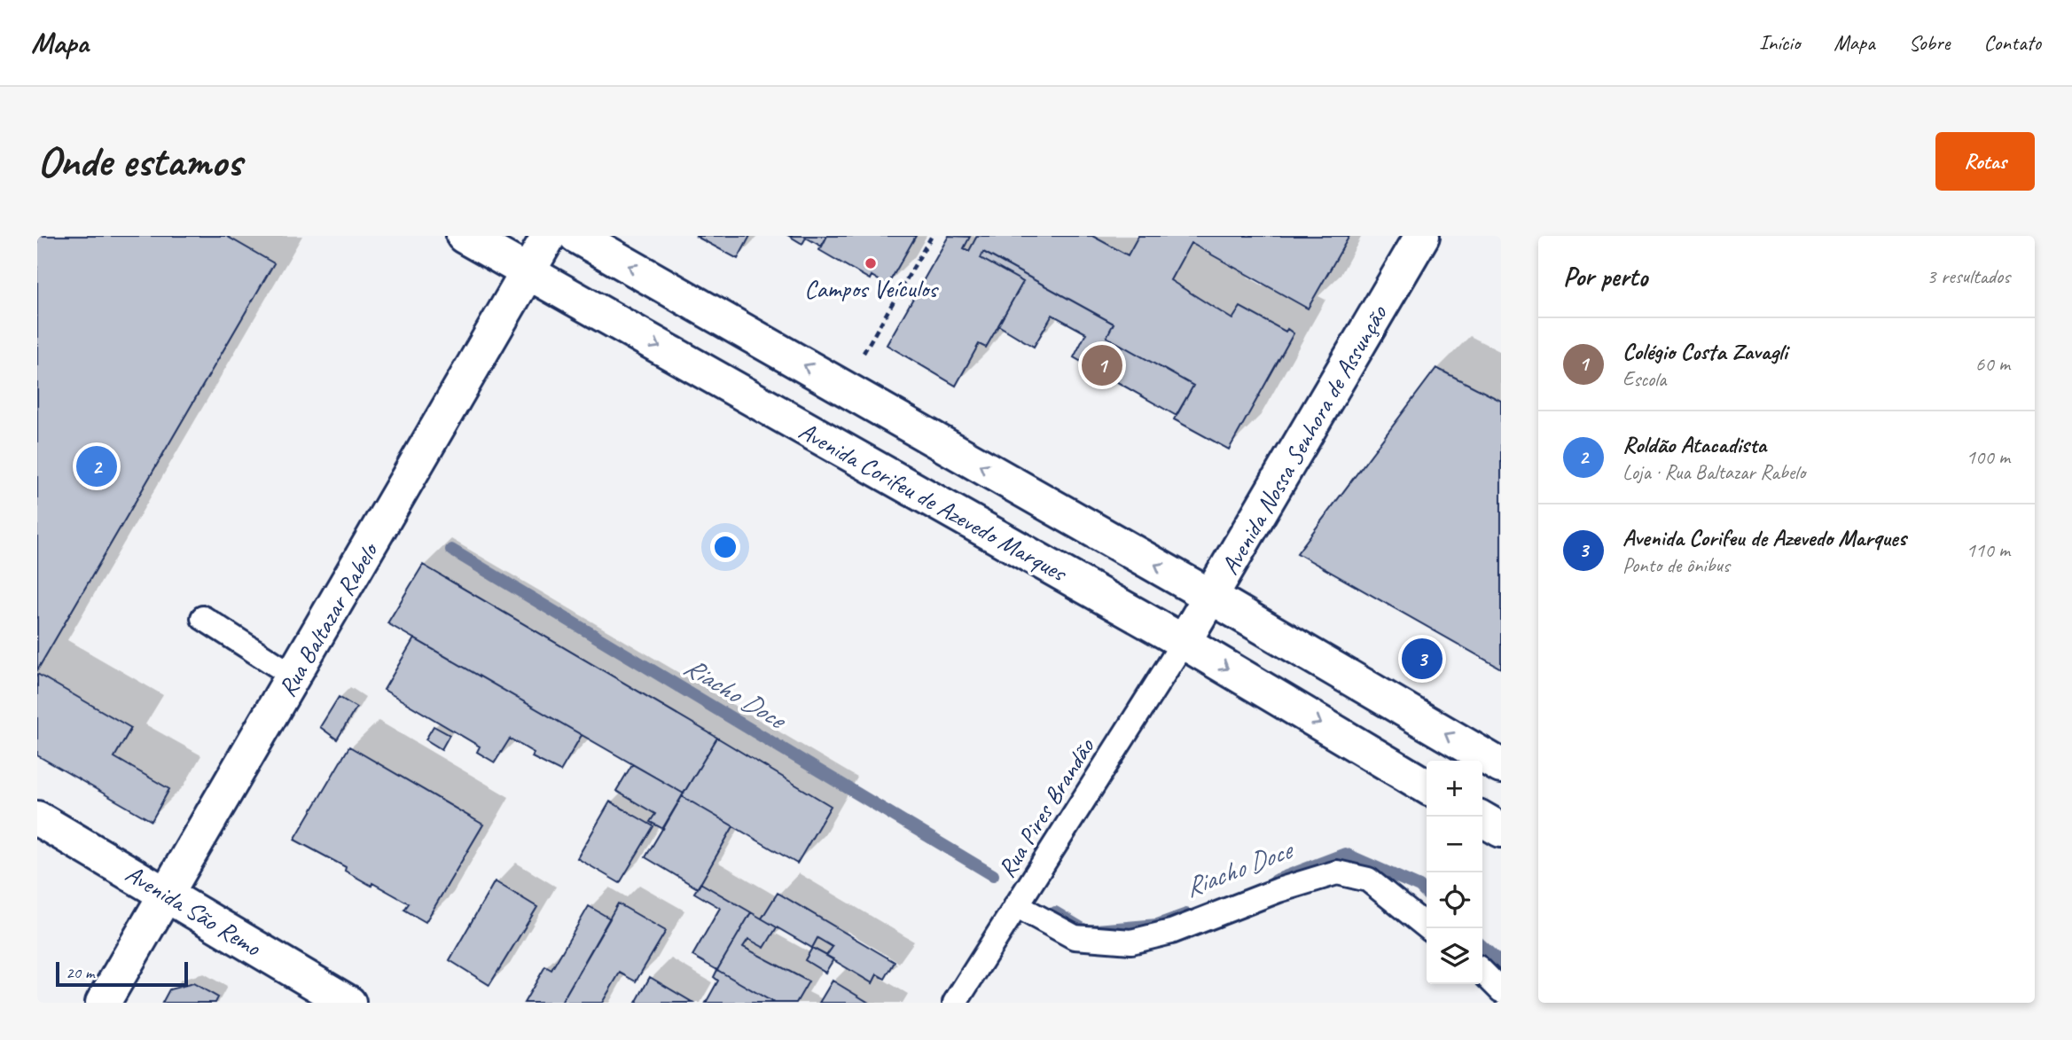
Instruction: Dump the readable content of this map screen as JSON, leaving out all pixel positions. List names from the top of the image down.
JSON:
{
  "streets": {
    "main road": [
      "Avenida Nossa Senhora de Assunção",
      "Avenida Corifeu de Azevedo Marques",
      "Rua Baltazar Rabelo",
      "Avenida São Remo"
    ],
    "lane": ["Rua Pires Brandão"]
  },
  "crossings": [
    ["Avenida Nossa Senhora de Assunção", "Avenida Corifeu de Azevedo Marques"],
    ["Avenida Nossa Senhora de Assunção", "Rua Pires Brandão"],
    ["Avenida Corifeu de Azevedo Marques", "Rua Baltazar Rabelo"],
    ["Avenida Corifeu de Azevedo Marques", "Rua Pires Brandão"],
    ["Rua Baltazar Rabelo", "Avenida São Remo"]
  ],
  "water": ["Riacho Doce"],
  "places": ["Campos Veículos"],
  "scale_bar": "20 m",
  "page": {
    "header": "Mapa",
    "nav": [
      "Início",
      "Mapa",
      "Sobre",
      "Contato"
    ],
    "buttons": "Rotas",
    "title": "Onde estamos",
    "heading": ["Por perto", "3 resultados"],
    "list": [
      {
        "mark": "1",
        "name": "Colégio Costa Zavagli",
        "note": "Escola",
        "value": "60 m"
      },
      {
        "mark": "2",
        "name": "Roldão Atacadista",
        "note": "Loja · Rua Baltazar Rabelo",
        "value": "100 m"
      },
      {
        "mark": "3",
        "name": "Avenida Corifeu de Azevedo Marques",
        "note": "Ponto de ônibus",
        "value": "110 m"
      }
    ],
    "pins": ["1", "2", "3"],
    "map_buttons": ["+", "−"],
    "scale": "20 m"
  }
}
